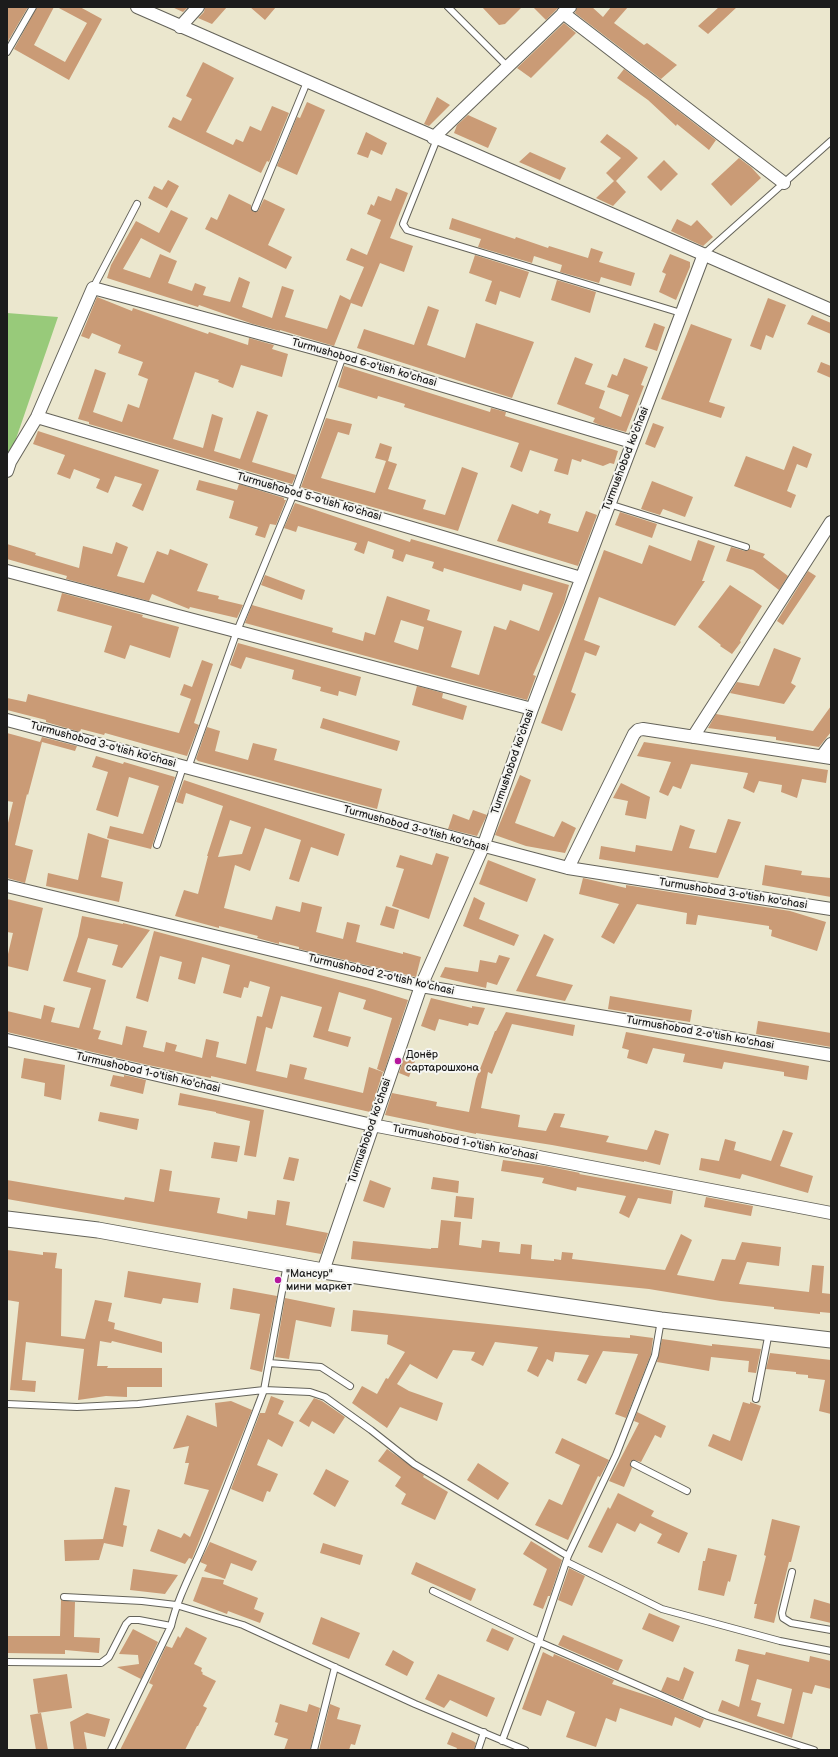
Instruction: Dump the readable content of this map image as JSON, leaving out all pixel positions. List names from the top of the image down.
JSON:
{
  "streets": {
    "street": [
      "Turmushobod 6-o'tish ko'chasi",
      "Turmushobod ko'chasi",
      "Turmushobod 5-o'tish ko'chasi",
      "Turmushobod 3-o'tish ko'chasi",
      "Turmushobod 2-o'tish ko'chasi",
      "Turmushobod 1-o'tish ko'chasi"
    ]
  },
  "crossings": [
    ["Turmushobod 6-o'tish ko'chasi", "Turmushobod ko'chasi"],
    ["Turmushobod ko'chasi", "Turmushobod 5-o'tish ko'chasi"],
    ["Turmushobod ko'chasi", "Turmushobod 3-o'tish ko'chasi"],
    ["Turmushobod ko'chasi", "Turmushobod 2-o'tish ko'chasi"],
    ["Turmushobod ko'chasi", "Turmushobod 1-o'tish ko'chasi"]
  ],
  "places": ["Донёр сартарошхона", "\"Мансур\" мини маркет"]
}
